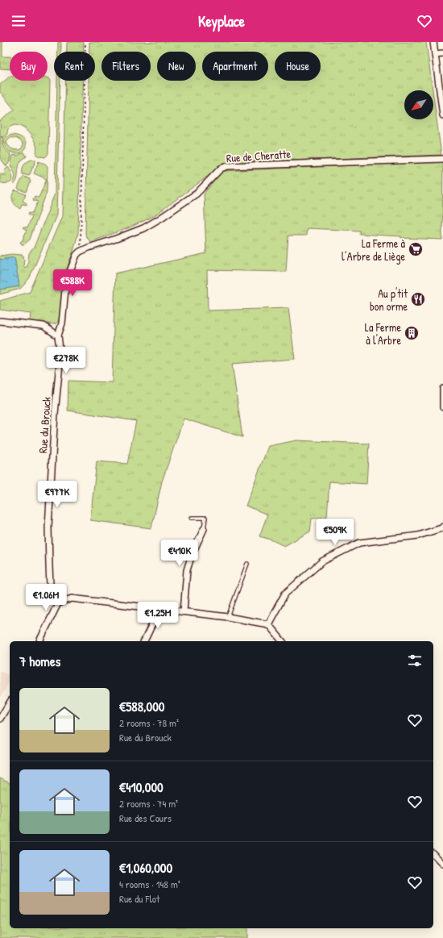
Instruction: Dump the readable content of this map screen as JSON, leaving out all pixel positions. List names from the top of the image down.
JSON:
{
  "streets": {
    "street": ["Rue de Cheratte", "Rue du Brouck"]
  },
  "crossings": [
    ["Rue de Cheratte", "Rue du Brouck"]
  ],
  "places": {
    "supermarket": ["La Ferme à l’Arbre de Liège"],
    "restaurant": ["Au p'tit bon orme"],
    "building": ["La Ferme à l'Arbre"]
  },
  "north": "bottom left",
  "page": {
    "header": "Keyplace",
    "chip": [
      "Buy",
      "Rent",
      "Filters",
      "New",
      "Apartment",
      "House"
    ],
    "price": [
      "€588K",
      "€278K",
      "€977K",
      "€509K",
      "€410K",
      "€1.06M",
      "€1.25M"
    ],
    "heading": "7 homes",
    "list": [
      {
        "name": "€588,000",
        "note": "2 rooms · 78 m² · Rue du Brouck"
      },
      {
        "name": "€410,000",
        "note": "2 rooms · 74 m² · Rue des Cours"
      },
      {
        "name": "€1,060,000",
        "note": "4 rooms · 148 m² · Rue du Flot"
      }
    ]
  }
}
